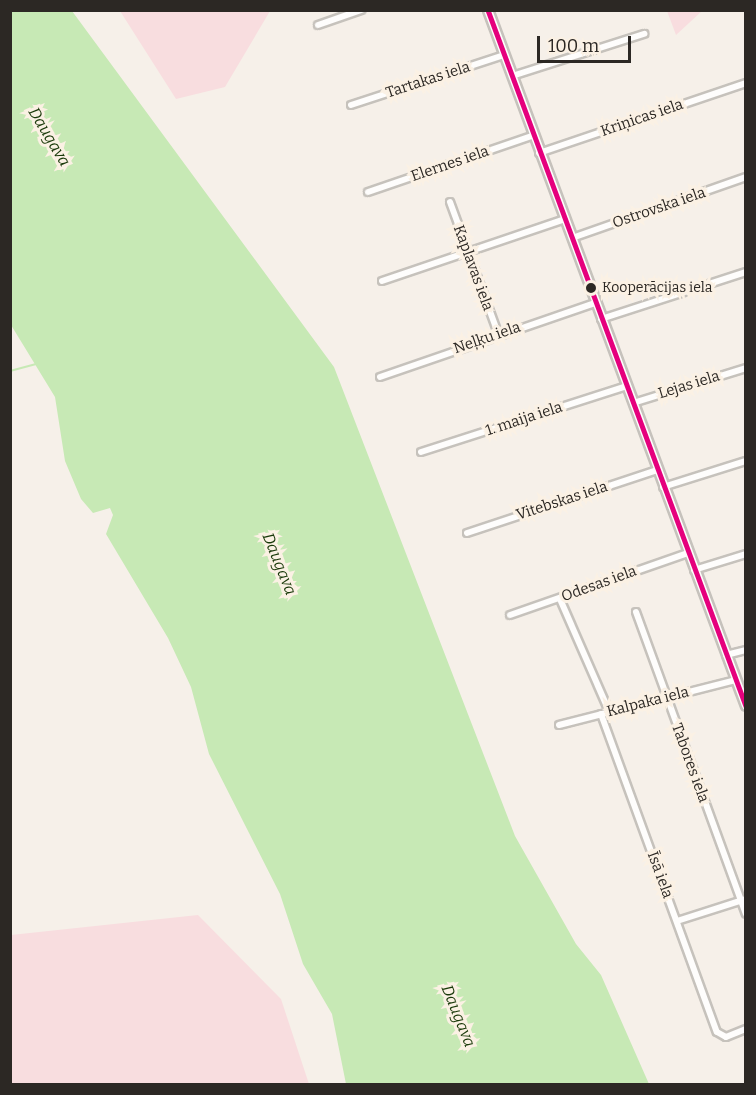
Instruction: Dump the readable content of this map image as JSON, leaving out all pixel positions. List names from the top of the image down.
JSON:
{
  "streets": {
    "street": [
      "Tartakas iela",
      "Kriņicas iela",
      "Elernes iela",
      "Ostrovska iela",
      "Kaplavas iela",
      "Neļķu iela",
      "Lejas iela",
      "1. maija iela",
      "Vitebskas iela",
      "Odesas iela",
      "Kalpaka iela",
      "Tabores iela",
      "Īsā iela"
    ]
  },
  "crossings": [
    ["Kaplavas iela", "Neļķu iela"],
    ["Kalpaka iela", "Tabores iela"],
    ["Kalpaka iela", "Īsā iela"]
  ],
  "water": ["Daugava"],
  "places": ["Kooperācijas iela"],
  "scale_bar": "100 m"
}
